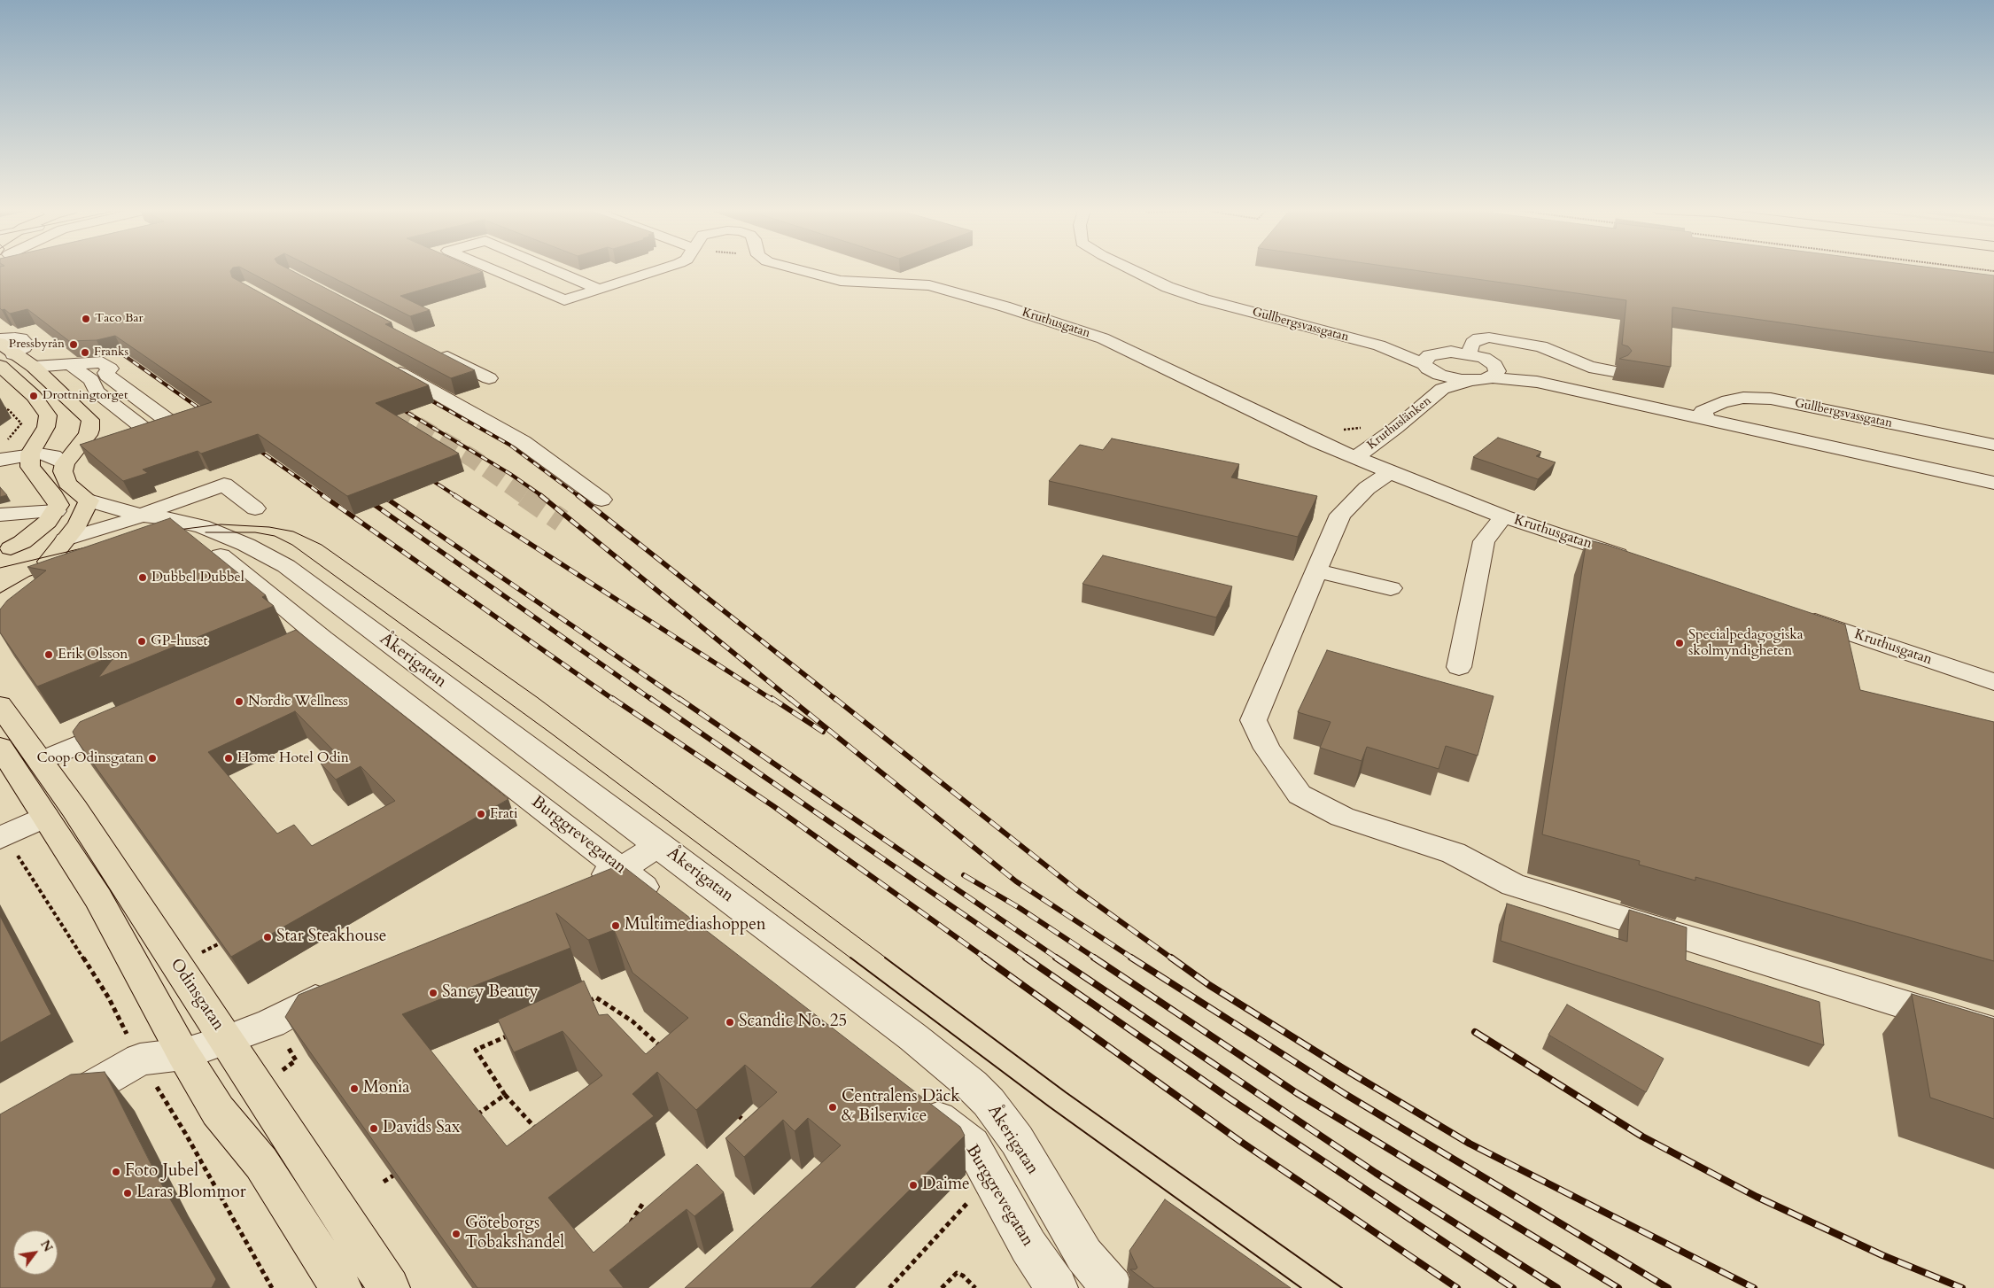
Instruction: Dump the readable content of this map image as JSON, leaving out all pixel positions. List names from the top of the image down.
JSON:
{
  "streets": {
    "main road": ["Odinsgatan"],
    "street": [
      "Kruthusgatan",
      "Gullbergsvassgatan",
      "Kruthuslänken",
      "Åkerigatan",
      "Burggrevegatan"
    ]
  },
  "crossings": [
    ["Kruthusgatan", "Kruthuslänken"],
    ["Gullbergsvassgatan", "Kruthuslänken"],
    ["Åkerigatan", "Burggrevegatan"]
  ],
  "places": [
    "Taco Bar",
    "Pressbyrån",
    "Franks",
    "Drottningtorget",
    "Dubbel Dubbel",
    "GP-huset",
    "Specialpedagogiska skolmyndigheten",
    "Erik Olsson",
    "Nordic Wellness",
    "Coop Odinsgatan",
    "Home Hotel Odin",
    "Frati",
    "Multimediashoppen",
    "Star Steakhouse",
    "Sancy Beauty",
    "Scandic No. 25",
    "Monia",
    "Centralens Däck & Bilservice",
    "Davids Sax",
    "Foto Jubel",
    "Daime",
    "Laras Blommor",
    "Göteborgs Tobakshandel"
  ],
  "north": "top right"
}
